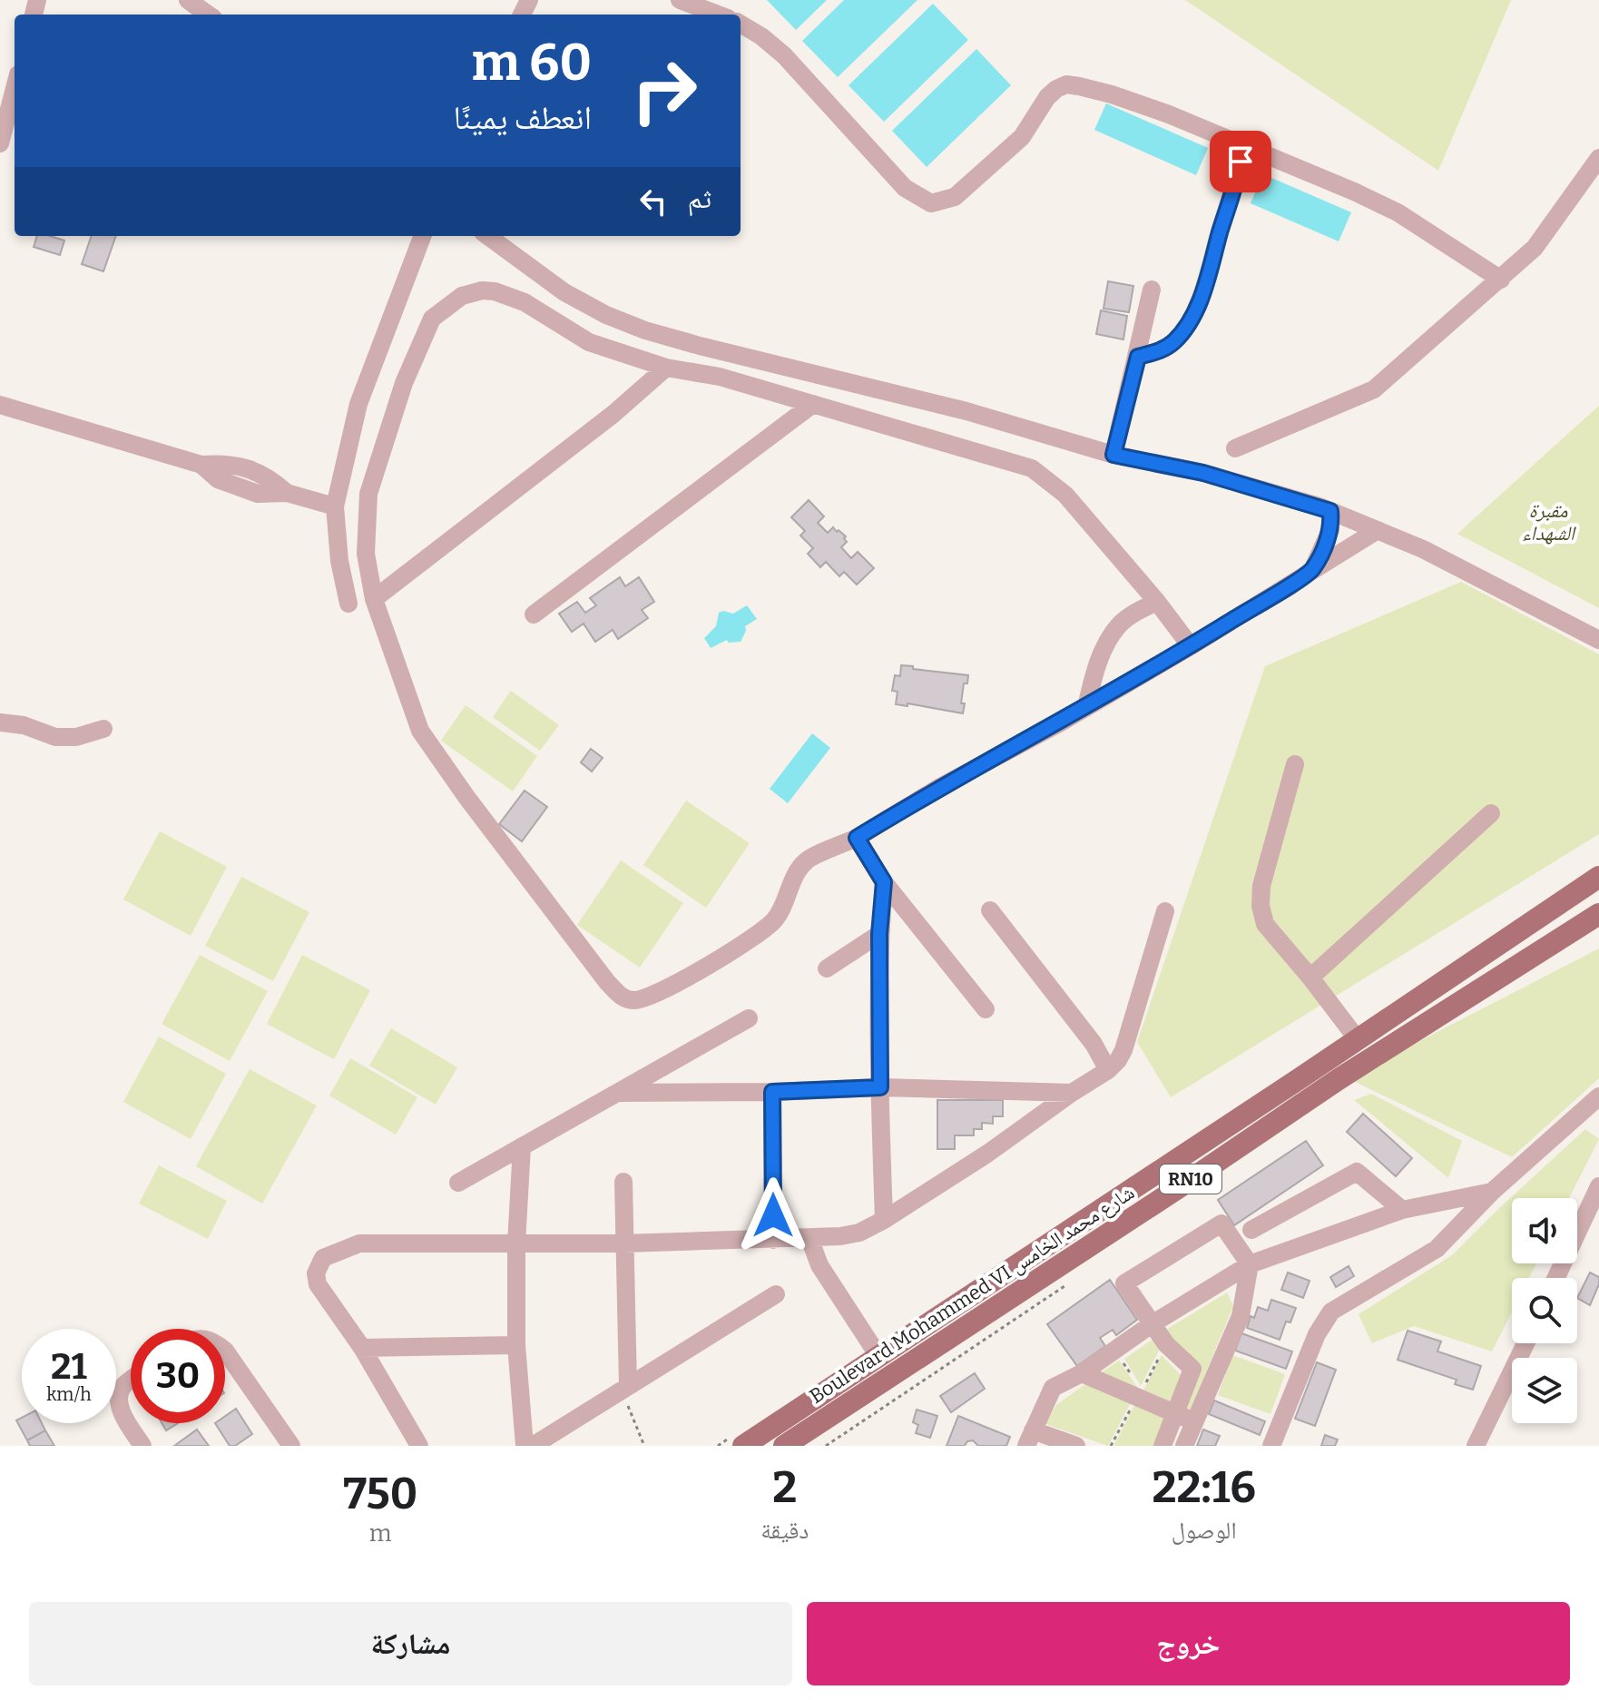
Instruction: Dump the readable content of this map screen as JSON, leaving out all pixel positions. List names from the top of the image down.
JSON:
{
  "streets": {
    "main road": ["RN10", "Boulevard Mohammed VI شارع محمد الخامس"]
  },
  "parks": ["مقبرة الشهداء"],
  "page": {
    "turn": ["60 m", "انعطف يمينًا"],
    "then": "ثم",
    "speed": "21 km/h",
    "limit": "30",
    "eta": [
      "22:16",
      "الوصول",
      "2",
      "دقيقة",
      "750",
      "m"
    ],
    "buttons": ["خروج", "مشاركة"]
  }
}
